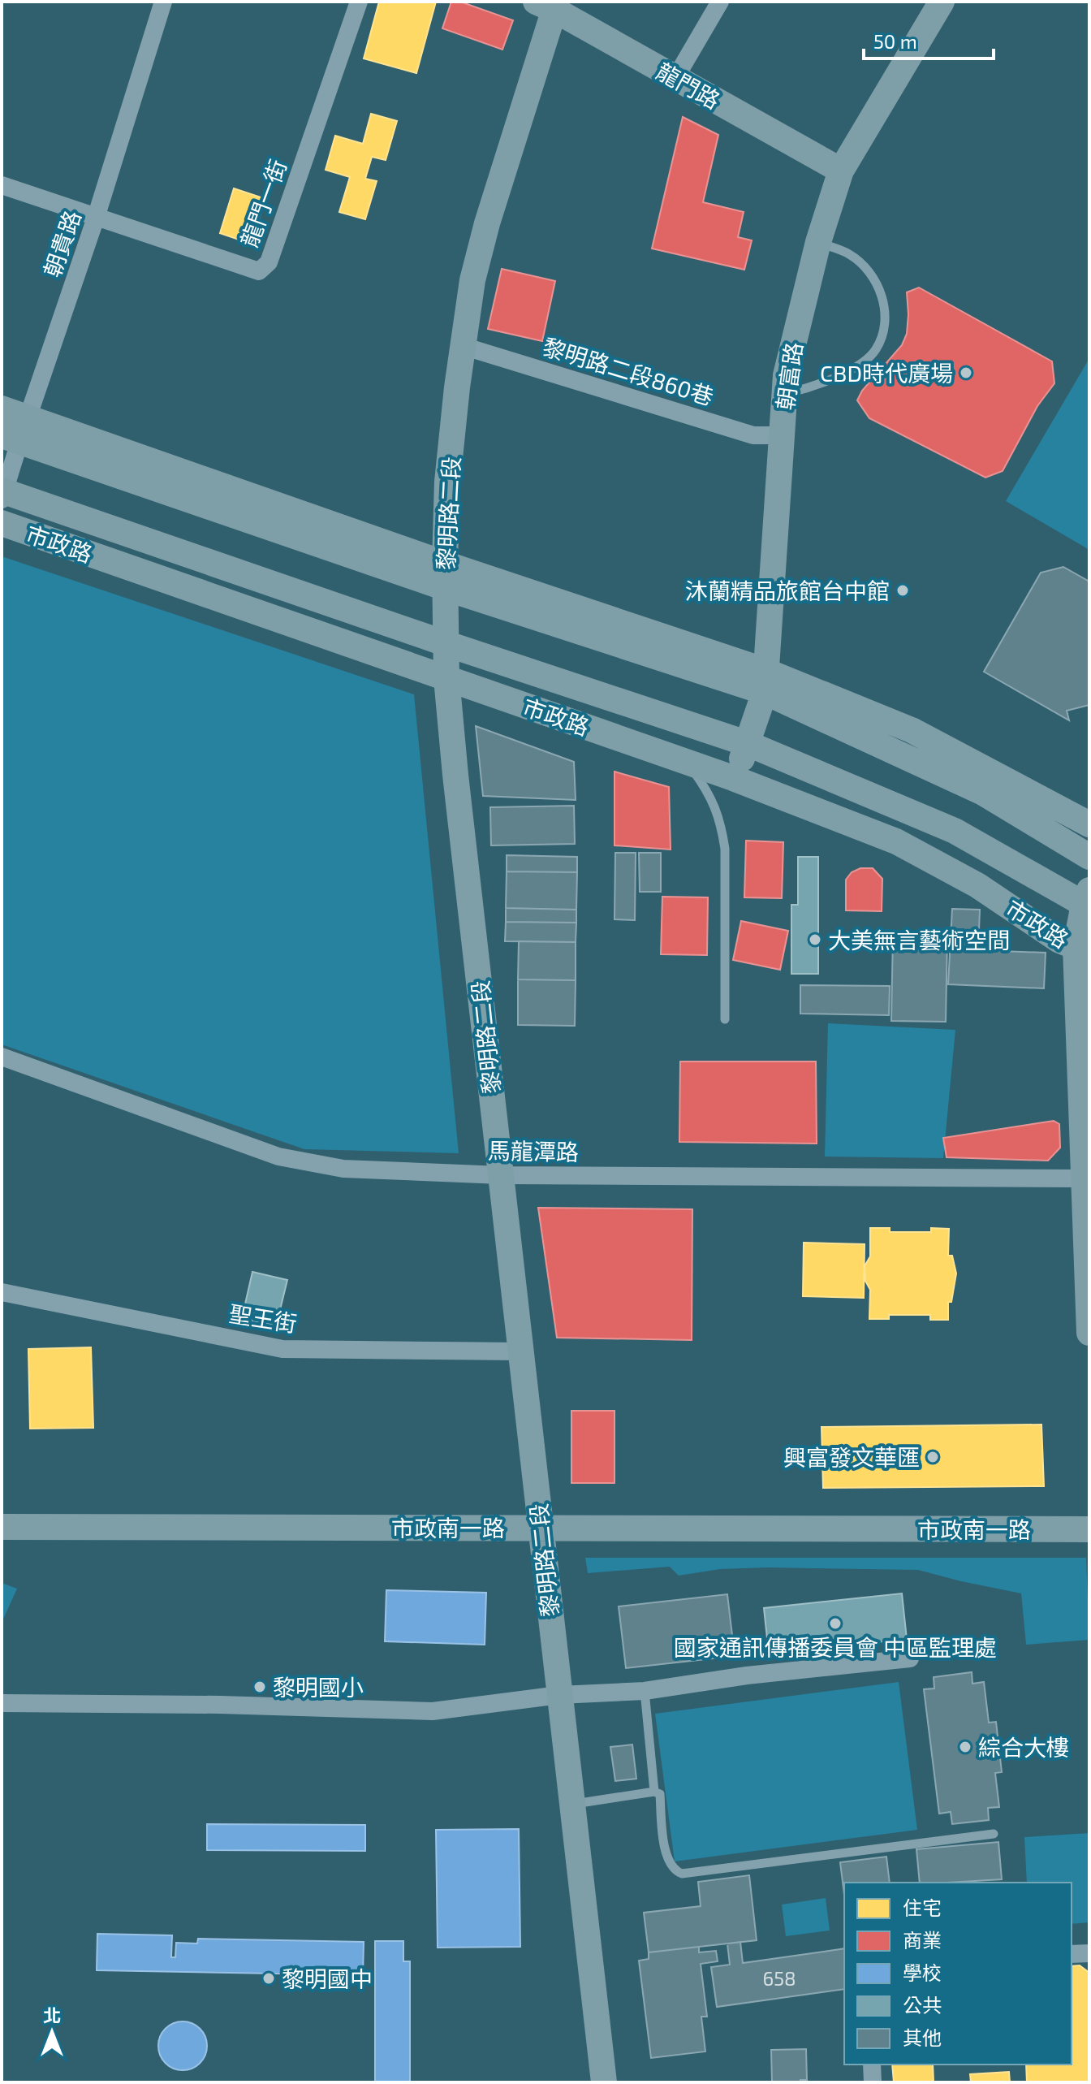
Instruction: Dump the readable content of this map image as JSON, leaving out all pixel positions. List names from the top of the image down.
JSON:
{
  "streets": {
    "street": [
      "龍門路",
      "龍門一街",
      "朝貴路",
      "黎明路二段860巷",
      "朝富路",
      "黎明路二段",
      "市政路",
      "馬龍潭路",
      "聖王街",
      "市政南一路"
    ]
  },
  "crossings": [
    ["龍門路", "朝富路"],
    ["龍門路", "黎明路二段"],
    ["龍門一街", "朝貴路"],
    ["朝貴路", "市政路"],
    ["黎明路二段860巷", "朝富路"],
    ["黎明路二段860巷", "黎明路二段"],
    ["朝富路", "市政路"],
    ["黎明路二段", "市政路"],
    ["黎明路二段", "馬龍潭路"],
    ["黎明路二段", "聖王街"],
    ["黎明路二段", "市政南一路"]
  ],
  "places": [
    "CBD時代廣場",
    "沐蘭精品旅館台中館",
    "大美無言藝術空間",
    "興富發文華匯",
    "國家通訊傳播委員會 中區監理處",
    "黎明國小",
    "綜合大樓",
    "黎明國中"
  ],
  "house_numbers": ["658"],
  "legend": [
    "住宅",
    "商業",
    "學校",
    "公共",
    "其他"
  ],
  "scale_bar": "50 m",
  "north": "top"
}
